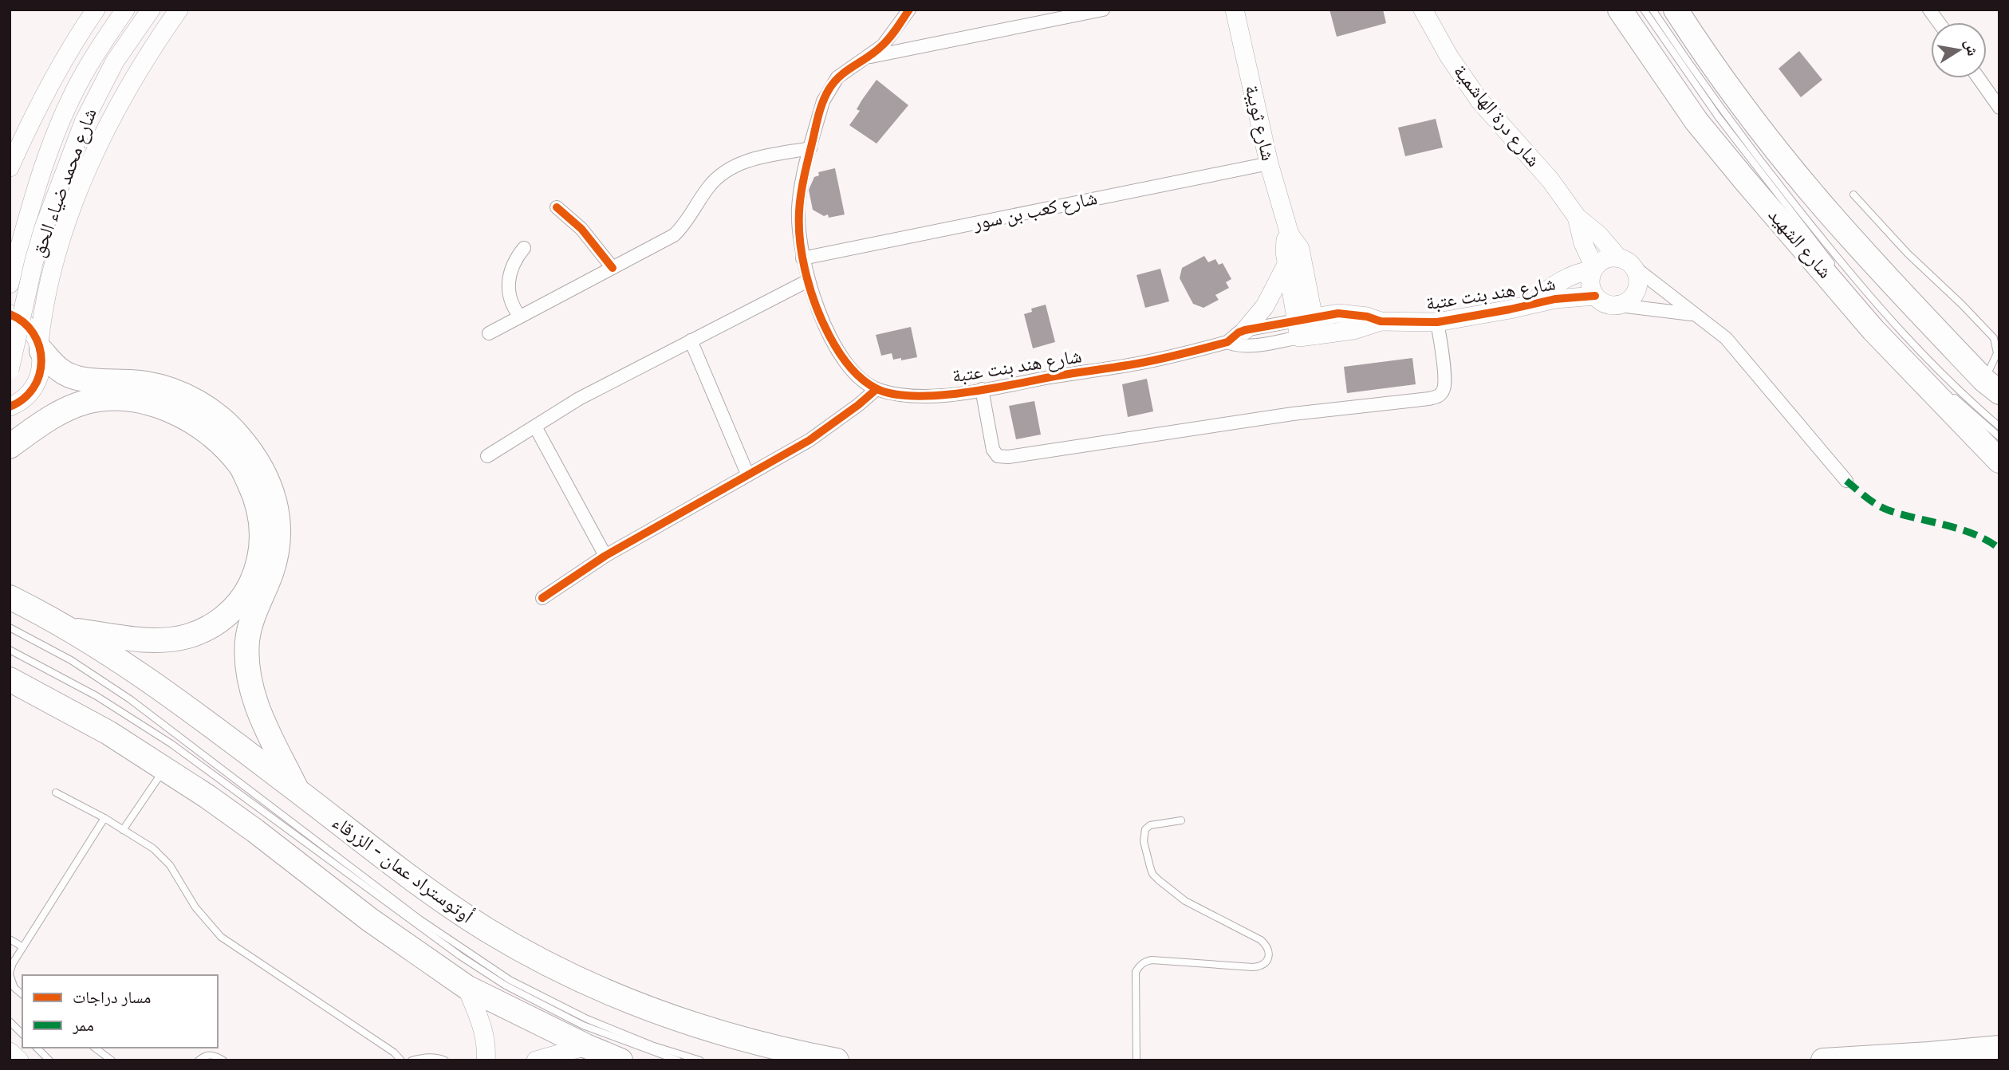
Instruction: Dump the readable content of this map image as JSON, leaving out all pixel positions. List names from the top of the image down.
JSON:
{
  "streets": {
    "highway": ["شارع الشهيد", "أوتوستراد عمان - الزرقاء"],
    "street": [
      "شارع درة الهاشمية",
      "شارع ثويبة",
      "شارع محمد ضياء الحق",
      "شارع كعب بن سور",
      "شارع هند بنت عتبة"
    ]
  },
  "crossings": [
    ["شارع درة الهاشمية", "شارع هند بنت عتبة"],
    ["شارع ثويبة", "شارع كعب بن سور"],
    ["شارع ثويبة", "شارع هند بنت عتبة"],
    ["شارع كعب بن سور", "شارع هند بنت عتبة"]
  ],
  "legend": ["مسار دراجات", "ممر"],
  "north": "right"
}
